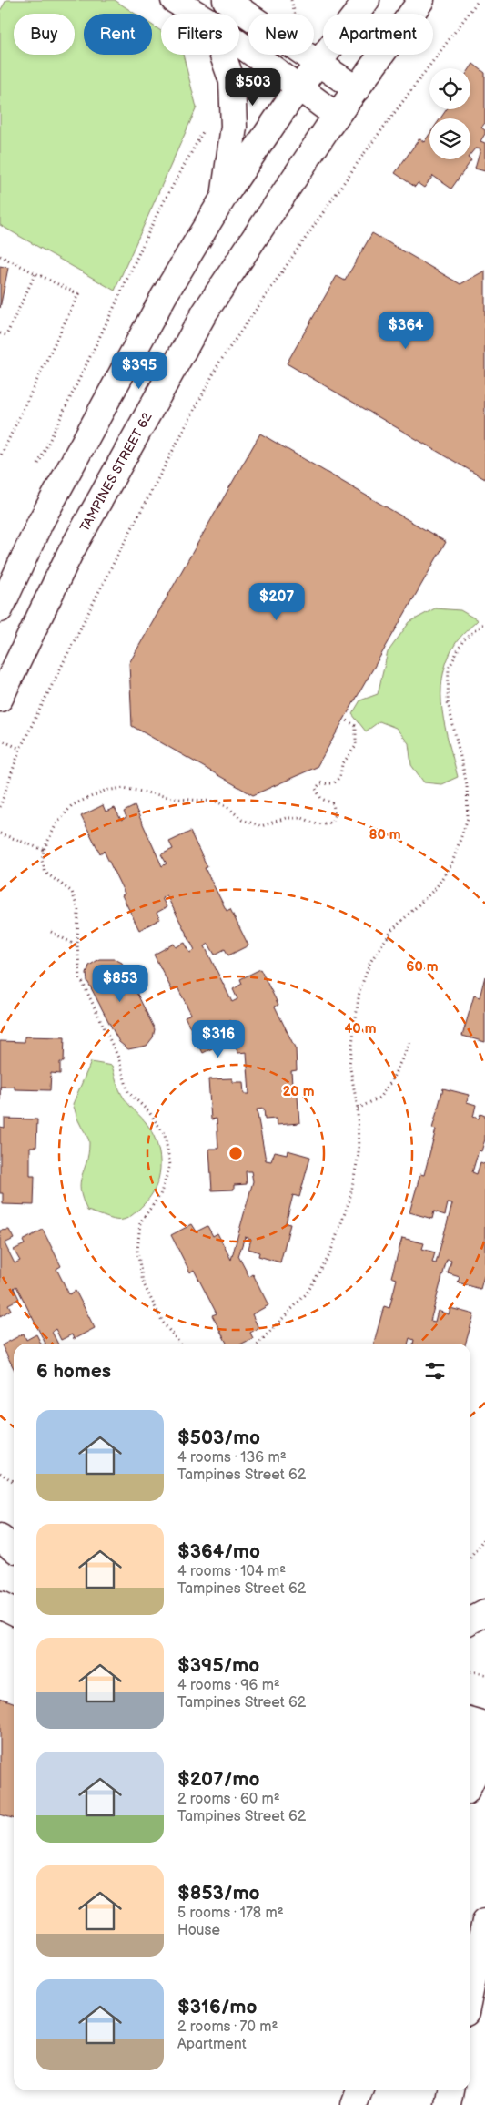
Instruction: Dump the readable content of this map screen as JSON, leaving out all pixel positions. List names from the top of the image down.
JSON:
{
  "streets": {
    "street": ["TAMPINES STREET 62"]
  },
  "page": {
    "chip": [
      "Buy",
      "Rent",
      "Filters",
      "New",
      "Apartment"
    ],
    "price": [
      "$503",
      "$364",
      "$395",
      "$207",
      "$853",
      "$316"
    ],
    "heading": "6 homes",
    "list": [
      {
        "name": "$503/mo",
        "note": "4 rooms · 136 m² · Tampines Street 62"
      },
      {
        "name": "$364/mo",
        "note": "4 rooms · 104 m² · Tampines Street 62"
      },
      {
        "name": "$395/mo",
        "note": "4 rooms · 96 m² · Tampines Street 62"
      },
      {
        "name": "$207/mo",
        "note": "2 rooms · 60 m² · Tampines Street 62"
      },
      {
        "name": "$853/mo",
        "note": "5 rooms · 178 m² · House"
      },
      {
        "name": "$316/mo",
        "note": "2 rooms · 70 m² · Apartment"
      }
    ]
  },
  "rings": [
    "80 m",
    "60 m",
    "40 m",
    "20 m"
  ]
}
